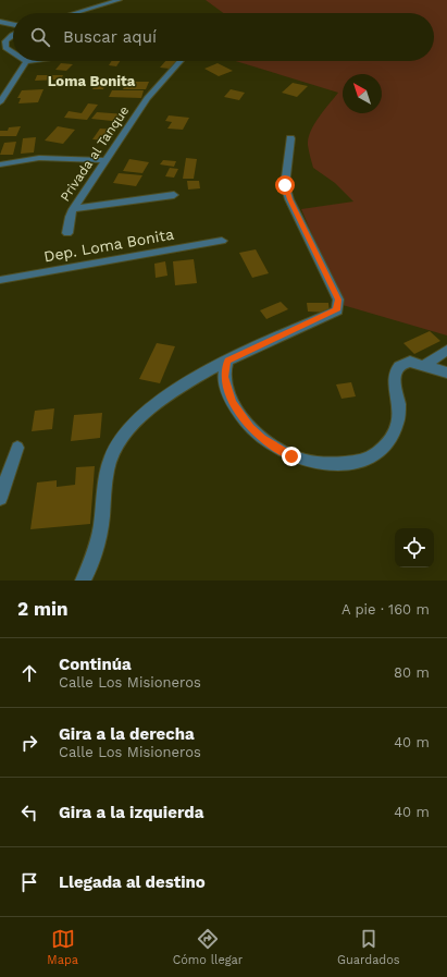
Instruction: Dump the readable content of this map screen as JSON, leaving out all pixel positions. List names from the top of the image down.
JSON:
{
  "streets": {
    "street": ["Privada al Tanque", "Dep. Loma Bonita"]
  },
  "districts": ["Loma Bonita"],
  "north": "top left",
  "page": {
    "search": "Buscar aquí",
    "heading": ["2 min", "A pie · 160 m"],
    "list": [
      ["Continúa", "Calle Los Misioneros", "80 m"],
      ["Gira a la derecha", "Calle Los Misioneros", "40 m"],
      ["Gira a la izquierda", "40 m"],
      "Llegada al destino"
    ],
    "nav": ["Mapa", "Cómo llegar", "Guardados"]
  }
}
